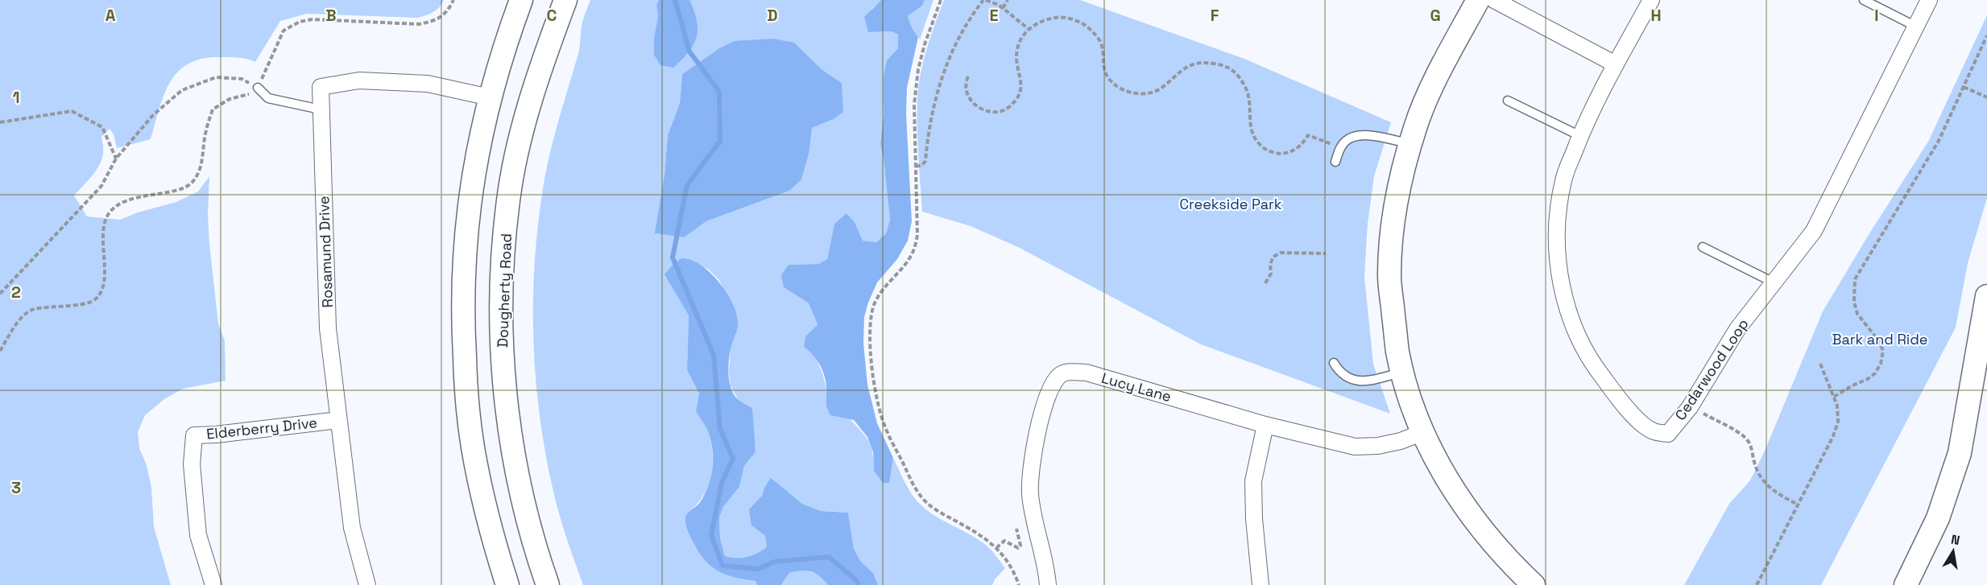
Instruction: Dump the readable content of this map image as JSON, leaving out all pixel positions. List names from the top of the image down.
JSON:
{
  "streets": {
    "main road": ["Dougherty Road"],
    "street": [
      "Rosamund Drive",
      "Cedarwood Loop",
      "Lucy Lane",
      "Elderberry Drive"
    ]
  },
  "crossings": [
    ["Rosamund Drive", "Elderberry Drive"]
  ],
  "parks": ["Creekside Park", "Bark and Ride"],
  "north": "top",
  "grid": {
    "columns": [
      "A",
      "B",
      "C",
      "D",
      "E",
      "F",
      "G",
      "H",
      "I"
    ],
    "rows": ["1", "2", "3"]
  }
}
